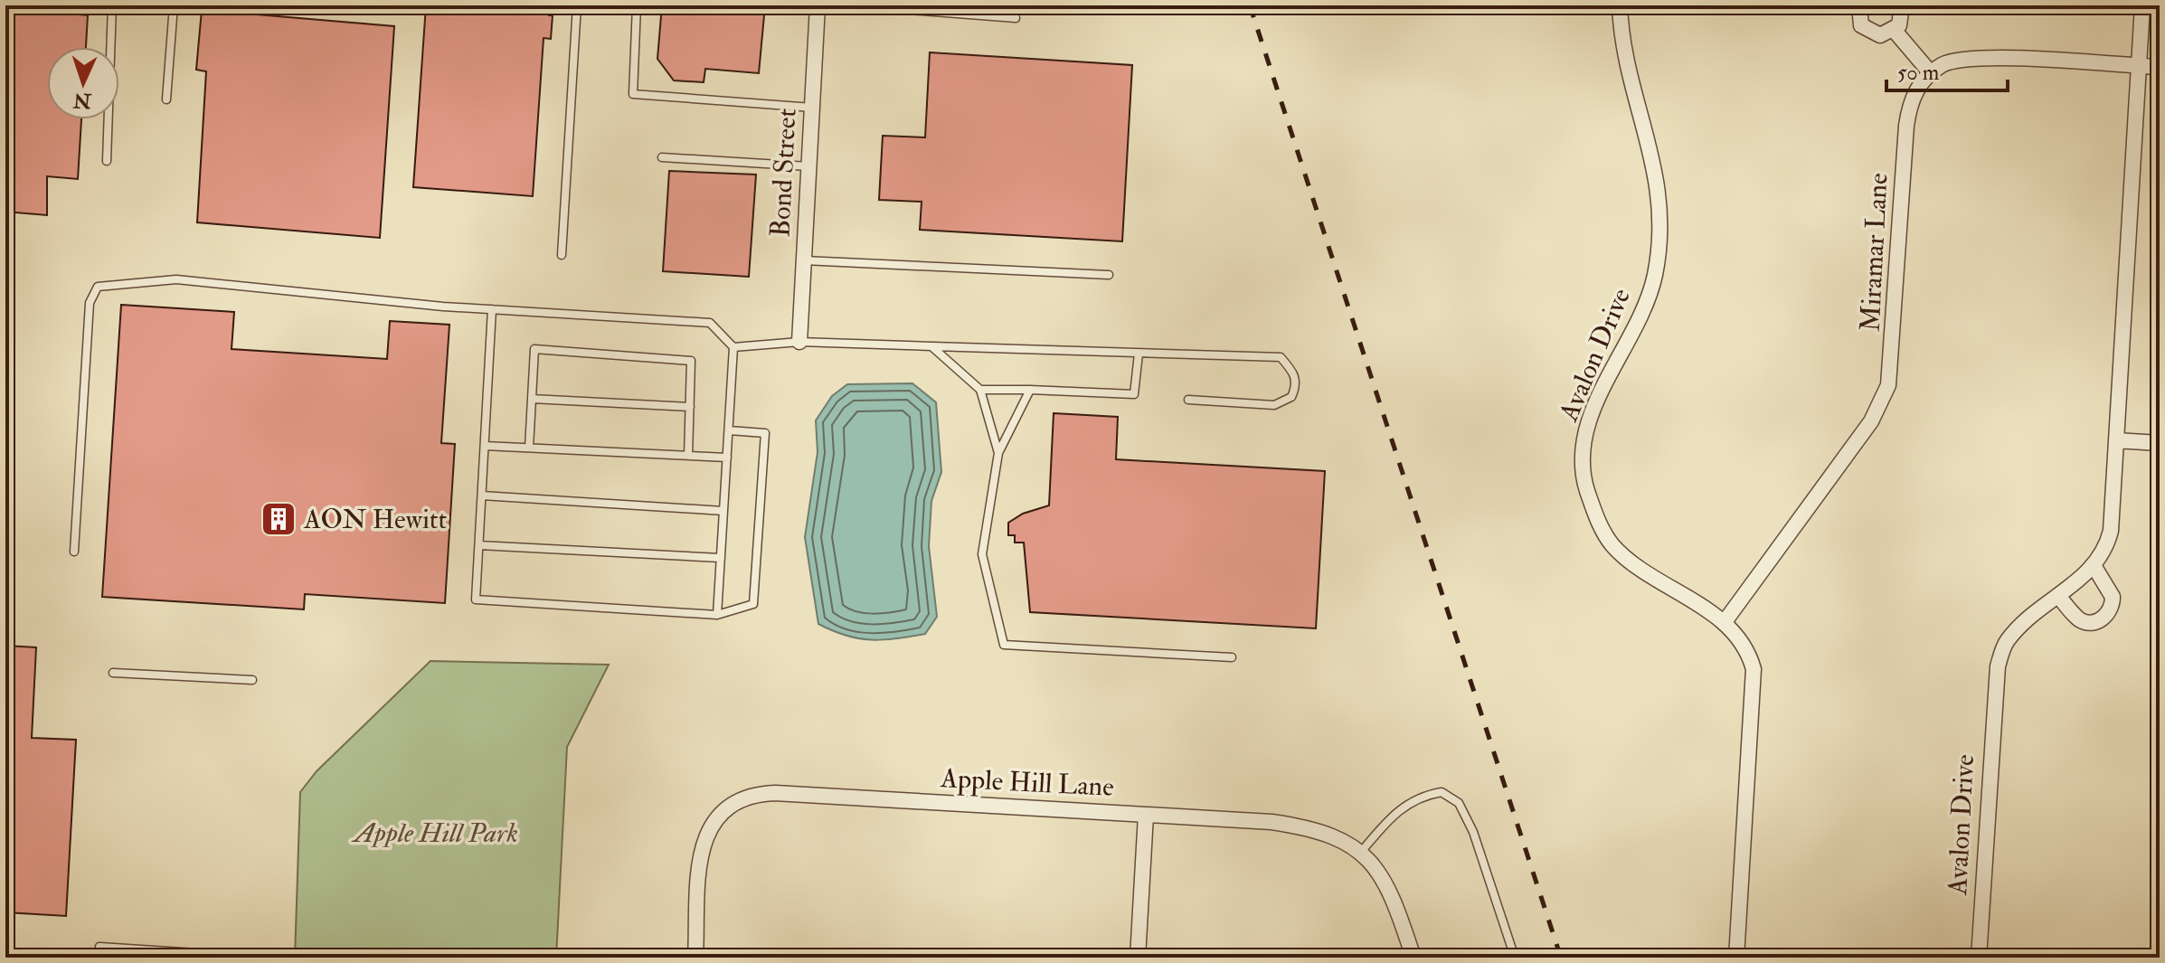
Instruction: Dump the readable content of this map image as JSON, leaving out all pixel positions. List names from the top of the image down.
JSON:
{
  "streets": {
    "street": [
      "Bond Street",
      "Miramar Lane",
      "Avalon Drive",
      "Apple Hill Lane"
    ]
  },
  "crossings": [
    ["Miramar Lane", "Avalon Drive"]
  ],
  "parks": ["Apple Hill Park"],
  "places": {
    "building": ["AON Hewitt"]
  },
  "scale_bar": "50 m",
  "north": "bottom"
}
